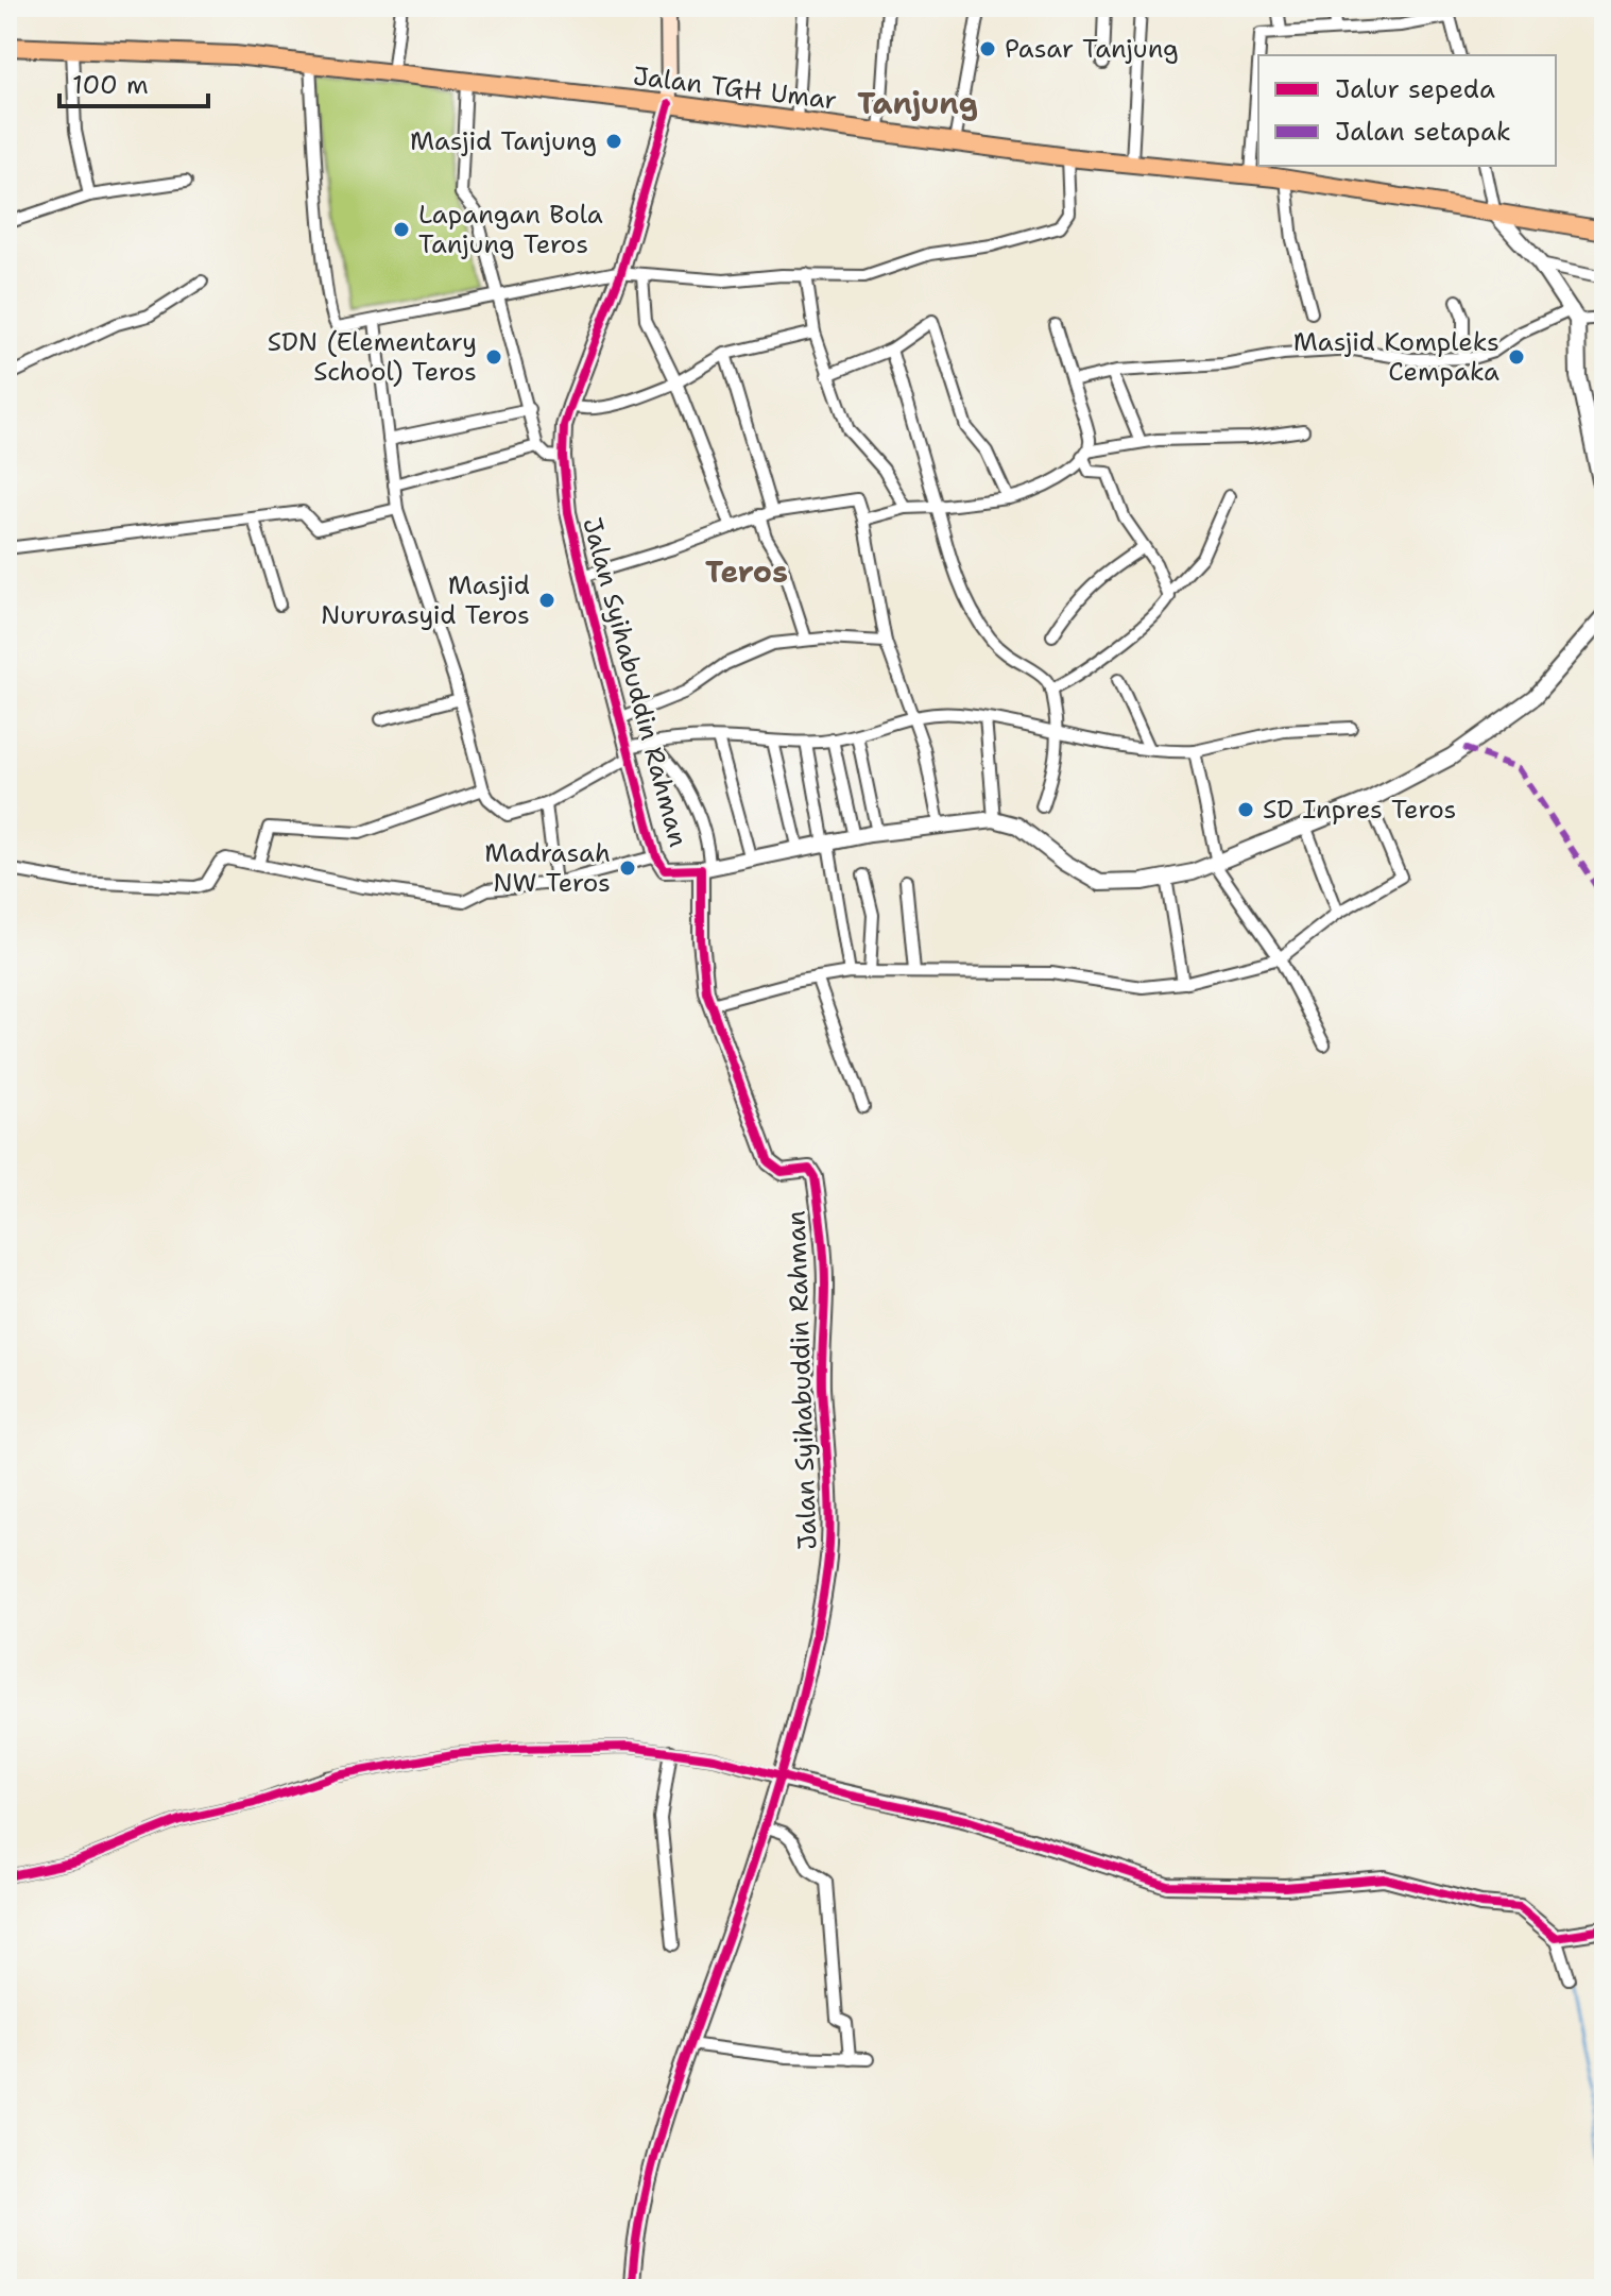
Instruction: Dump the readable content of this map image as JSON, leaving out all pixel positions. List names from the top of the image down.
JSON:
{
  "streets": {
    "main road": ["Jalan TGH Umar"],
    "street": ["Jalan Syihabuddin Rahman"]
  },
  "crossings": [
    ["Jalan TGH Umar", "Jalan Syihabuddin Rahman"]
  ],
  "districts": ["Tanjung", "Teros"],
  "places": [
    "Pasar Tanjung",
    "Masjid Tanjung",
    "Lapangan Bola Tanjung Teros",
    "SDN (Elementary School) Teros",
    "Masjid Kompleks Cempaka",
    "Masjid Nururasyid Teros",
    "SD Inpres Teros",
    "Madrasah NW Teros"
  ],
  "legend": ["Jalur sepeda", "Jalan setapak"],
  "scale_bar": "100 m"
}
